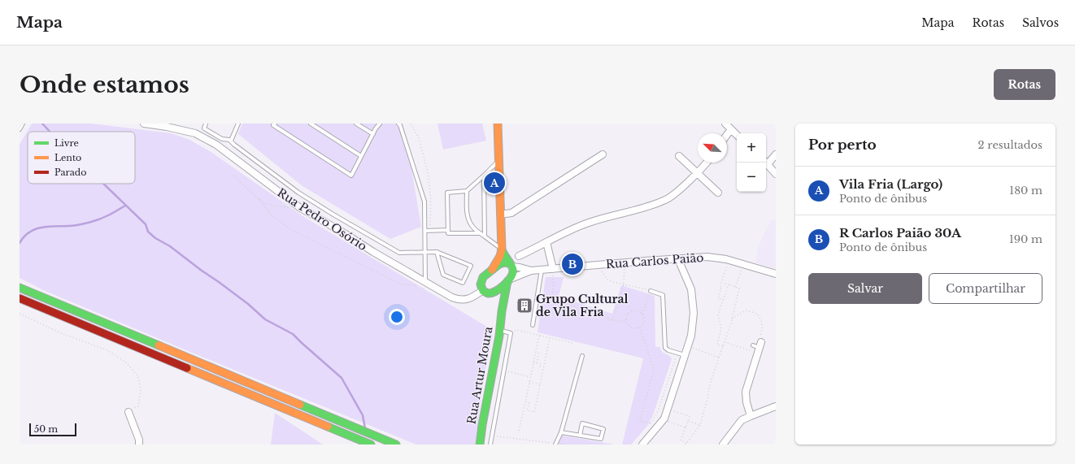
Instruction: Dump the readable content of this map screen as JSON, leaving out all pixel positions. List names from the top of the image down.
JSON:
{
  "streets": {
    "main road": ["Rua Artur Moura"],
    "street": ["Rua Pedro Osório", "Rua Carlos Paião"]
  },
  "crossings": [
    ["Rua Carlos Paião", "Rua Artur Moura"]
  ],
  "places": {
    "building": ["Grupo Cultural de Vila Fria"]
  },
  "legend": ["Livre", "Lento", "Parado"],
  "scale_bar": "50 m",
  "north": "top left",
  "page": {
    "header": "Mapa",
    "nav": ["Mapa", "Rotas", "Salvos"],
    "buttons": [
      "Rotas",
      ["Salvar", "Compartilhar"]
    ],
    "title": "Onde estamos",
    "heading": ["Por perto", "2 resultados"],
    "map_buttons": ["+", "−"],
    "list": [
      {
        "mark": "A",
        "name": "Vila Fria (Largo)",
        "note": "Ponto de ônibus",
        "value": "180 m"
      },
      {
        "mark": "B",
        "name": "R Carlos Paião 30A",
        "note": "Ponto de ônibus",
        "value": "190 m"
      }
    ],
    "pins": ["A", "B"],
    "scale": "50 m"
  }
}
